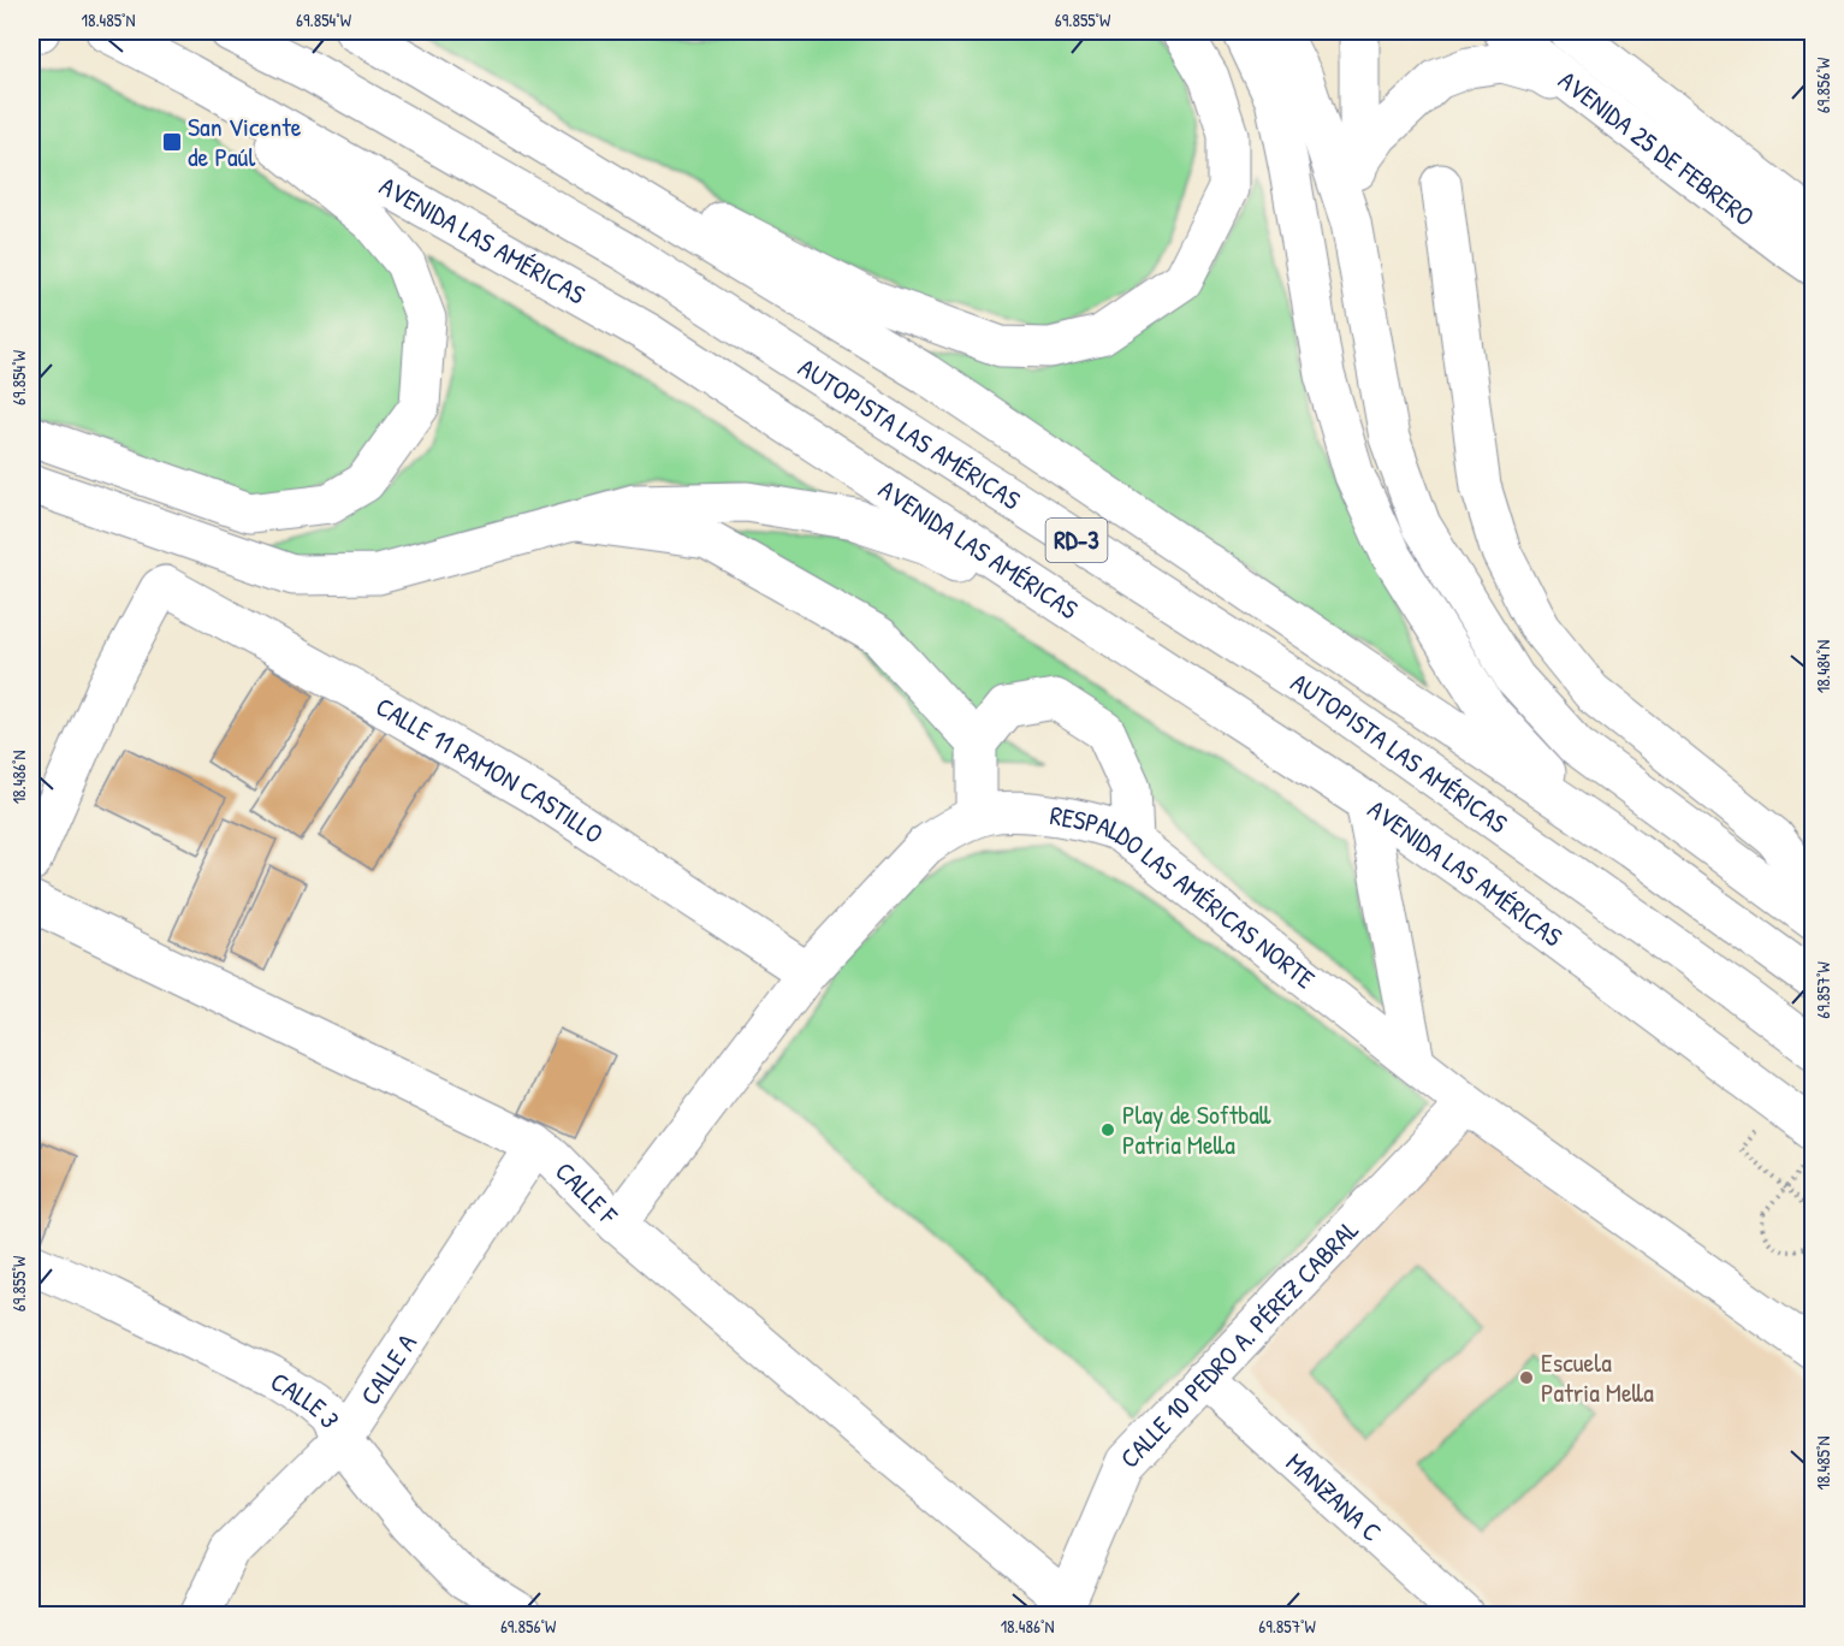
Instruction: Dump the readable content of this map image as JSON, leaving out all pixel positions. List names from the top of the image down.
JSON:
{
  "streets": {
    "main road": [
      "AVENIDA 25 DE FEBRERO",
      "AVENIDA LAS AMÉRICAS",
      "AUTOPISTA LAS AMÉRICAS",
      "RD-3",
      "CALLE 11 RAMON CASTILLO",
      "RESPALDO LAS AMÉRICAS NORTE",
      "CALLE F",
      "CALLE 10 PEDRO A. PÉREZ CABRAL",
      "CALLE A",
      "CALLE 3",
      "MANZANA C"
    ]
  },
  "crossings": [
    ["CALLE 11 RAMON CASTILLO", "RESPALDO LAS AMÉRICAS NORTE"],
    ["RESPALDO LAS AMÉRICAS NORTE", "CALLE F"],
    ["RESPALDO LAS AMÉRICAS NORTE", "CALLE 10 PEDRO A. PÉREZ CABRAL"],
    ["CALLE F", "CALLE 10 PEDRO A. PÉREZ CABRAL"],
    ["CALLE F", "CALLE A"],
    ["CALLE 10 PEDRO A. PÉREZ CABRAL", "MANZANA C"],
    ["CALLE A", "CALLE 3"]
  ],
  "places": {
    "transit": ["San Vicente de Paúl"],
    "other": ["Play de Softball Patria Mella", "Escuela Patria Mella"]
  },
  "coordinates": [
    "18.485°N",
    "69.854°W",
    "69.855°W",
    "69.856°W",
    "18.484°N",
    "18.486°N",
    "69.857°W"
  ]
}
